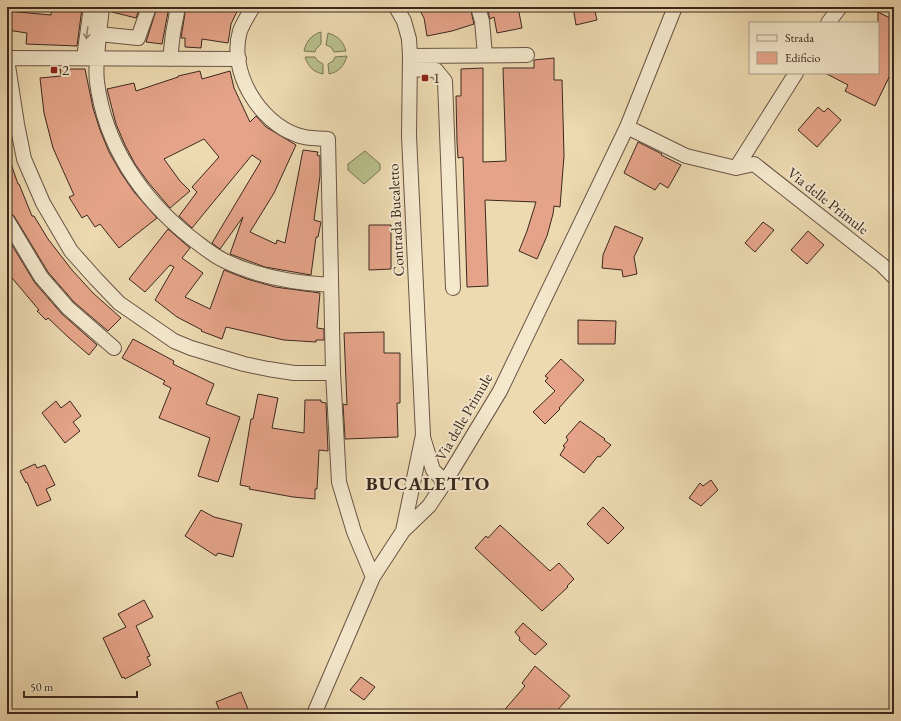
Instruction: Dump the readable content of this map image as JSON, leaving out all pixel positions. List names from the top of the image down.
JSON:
{
  "streets": {
    "street": ["Via delle Primule", "Contrada Bucaletto"]
  },
  "districts": ["BUCALETTO"],
  "places": {
    "transit": ["2", "1"]
  },
  "legend": ["Strada", "Edificio"],
  "scale_bar": "50 m"
}
